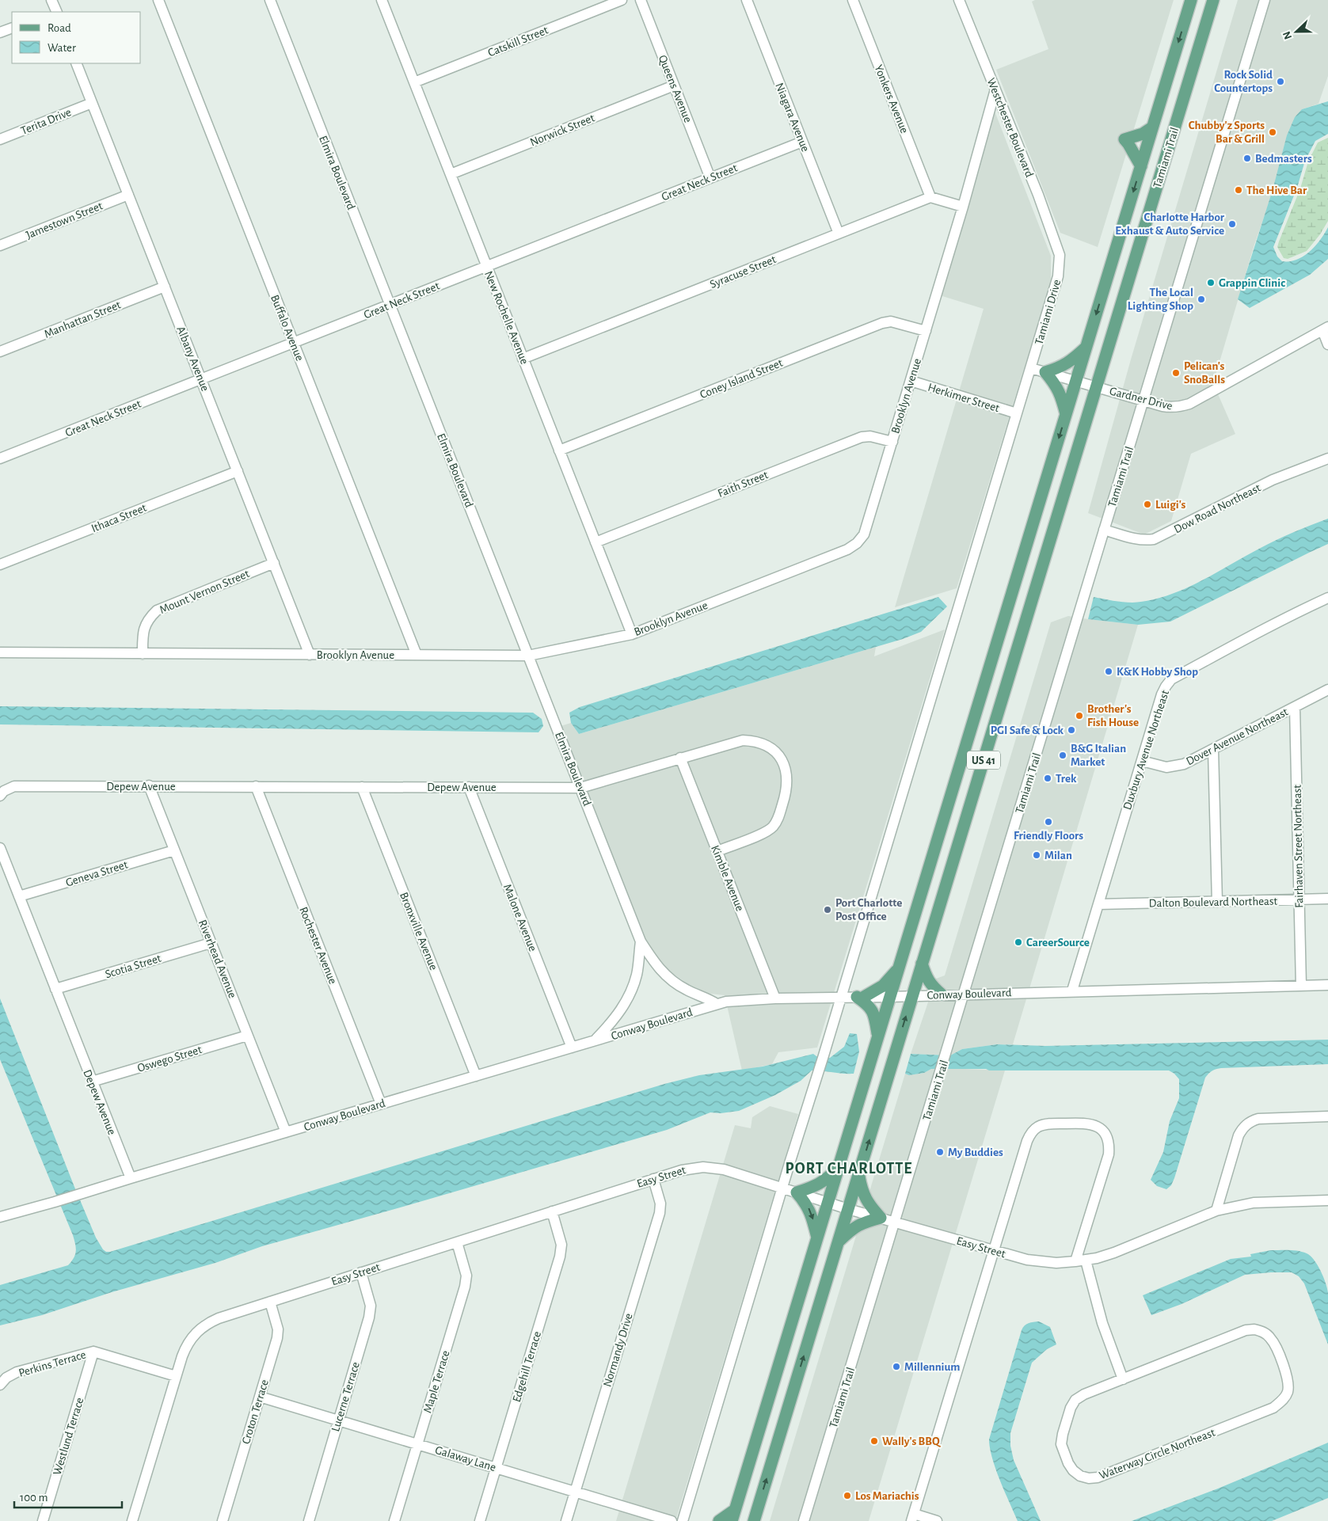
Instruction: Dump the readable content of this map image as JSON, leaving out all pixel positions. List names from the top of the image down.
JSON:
{
  "streets": {
    "main road": ["Tamiami Trail", "US 41"],
    "street": [
      "Catskill Street",
      "Queens Avenue",
      "Yonkers Avenue",
      "Niagara Avenue",
      "Terita Drive",
      "Westchester Boulevard",
      "Norwick Street",
      "Elmira Boulevard",
      "Great Neck Street",
      "Jamestown Street",
      "Syracuse Street",
      "Tamiami Drive",
      "New Rochelle Avenue",
      "Manhattan Street",
      "Buffalo Avenue",
      "Albany Avenue",
      "Coney Island Street",
      "Brooklyn Avenue",
      "Herkimer Street",
      "Gardner Drive",
      "Faith Street",
      "Dow Road Northeast",
      "Ithaca Street",
      "Mount Vernon Street",
      "Dover Avenue Northeast",
      "Duxbury Avenue Northeast",
      "Depew Avenue",
      "Fairhaven Street Northeast",
      "Geneva Street",
      "Kimble Avenue",
      "Dalton Boulevard Northeast",
      "Malone Avenue",
      "Bronxville Avenue",
      "Rochester Avenue",
      "Riverhead Avenue",
      "Scotia Street",
      "Conway Boulevard",
      "Oswego Street",
      "Easy Street",
      "Normandy Drive",
      "Perkins Terrace",
      "Edgehill Terrace",
      "Maple Terrace",
      "Lucerne Terrace",
      "Croton Terrace",
      "Westlund Terrace",
      "Waterway Circle Northeast",
      "Galaway Lane"
    ]
  },
  "crossings": [
    ["Catskill Street", "New Rochelle Avenue"],
    ["Queens Avenue", "Norwick Street"],
    ["Queens Avenue", "Great Neck Street"],
    ["Yonkers Avenue", "Syracuse Street"],
    ["Niagara Avenue", "Great Neck Street"],
    ["Niagara Avenue", "Syracuse Street"],
    ["Terita Drive", "Albany Avenue"],
    ["Westchester Boulevard", "Tamiami Drive"],
    ["Westchester Boulevard", "Brooklyn Avenue"],
    ["Norwick Street", "New Rochelle Avenue"],
    ["Tamiami Trail", "Gardner Drive"],
    ["Tamiami Trail", "Dow Road Northeast"],
    ["Tamiami Trail", "Conway Boulevard"],
    ["Tamiami Trail", "Easy Street"],
    ["Elmira Boulevard", "Great Neck Street"],
    ["Elmira Boulevard", "Brooklyn Avenue"],
    ["Elmira Boulevard", "Depew Avenue"],
    ["Elmira Boulevard", "Conway Boulevard"],
    ["Great Neck Street", "New Rochelle Avenue"],
    ["Great Neck Street", "Buffalo Avenue"],
    ["Great Neck Street", "Albany Avenue"],
    ["Jamestown Street", "Albany Avenue"],
    ["Syracuse Street", "New Rochelle Avenue"],
    ["Tamiami Drive", "Gardner Drive"],
    ["New Rochelle Avenue", "Coney Island Street"],
    ["New Rochelle Avenue", "Brooklyn Avenue"],
    ["New Rochelle Avenue", "Faith Street"],
    ["Manhattan Street", "Albany Avenue"],
    ["Buffalo Avenue", "Brooklyn Avenue"],
    ["Albany Avenue", "Brooklyn Avenue"],
    ["Albany Avenue", "Ithaca Street"],
    ["Albany Avenue", "Mount Vernon Street"],
    ["Coney Island Street", "Brooklyn Avenue"],
    ["Brooklyn Avenue", "Herkimer Street"],
    ["Brooklyn Avenue", "Faith Street"],
    ["Brooklyn Avenue", "Mount Vernon Street"],
    ["Dover Avenue Northeast", "Duxbury Avenue Northeast"],
    ["Dover Avenue Northeast", "Fairhaven Street Northeast"],
    ["Duxbury Avenue Northeast", "Dalton Boulevard Northeast"],
    ["Duxbury Avenue Northeast", "Conway Boulevard"],
    ["Depew Avenue", "Geneva Street"],
    ["Depew Avenue", "Kimble Avenue"],
    ["Depew Avenue", "Malone Avenue"],
    ["Depew Avenue", "Bronxville Avenue"],
    ["Depew Avenue", "Rochester Avenue"],
    ["Depew Avenue", "Riverhead Avenue"],
    ["Depew Avenue", "Scotia Street"],
    ["Depew Avenue", "Conway Boulevard"],
    ["Depew Avenue", "Oswego Street"],
    ["Fairhaven Street Northeast", "Dalton Boulevard Northeast"],
    ["Fairhaven Street Northeast", "Conway Boulevard"],
    ["Geneva Street", "Riverhead Avenue"],
    ["Kimble Avenue", "Conway Boulevard"],
    ["Malone Avenue", "Conway Boulevard"],
    ["Bronxville Avenue", "Conway Boulevard"],
    ["Rochester Avenue", "Conway Boulevard"],
    ["Riverhead Avenue", "Scotia Street"],
    ["Riverhead Avenue", "Conway Boulevard"],
    ["Riverhead Avenue", "Oswego Street"],
    ["Easy Street", "Normandy Drive"],
    ["Easy Street", "Perkins Terrace"],
    ["Easy Street", "Edgehill Terrace"],
    ["Easy Street", "Maple Terrace"],
    ["Easy Street", "Lucerne Terrace"],
    ["Easy Street", "Croton Terrace"],
    ["Normandy Drive", "Galaway Lane"],
    ["Perkins Terrace", "Westlund Terrace"],
    ["Edgehill Terrace", "Galaway Lane"],
    ["Maple Terrace", "Galaway Lane"],
    ["Lucerne Terrace", "Galaway Lane"],
    ["Croton Terrace", "Galaway Lane"]
  ],
  "districts": ["PORT CHARLOTTE"],
  "places": [
    "Rock Solid Countertops",
    "Chubby'z Sports Bar & Grill",
    "Bedmasters",
    "The Hive Bar",
    "Charlotte Harbor Exhaust & Auto Service",
    "Grappin Clinic",
    "The Local Lighting Shop",
    "Pelican's SnoBalls",
    "Luigi's",
    "K&K Hobby Shop",
    "Brother's Fish House",
    "PGI Safe & Lock",
    "B&G Italian Market",
    "Trek",
    "Friendly Floors",
    "Milan",
    "Port Charlotte Post Office",
    "CareerSource",
    "My Buddies",
    "Millennium",
    "Wally's BBQ",
    "Los Mariachis"
  ],
  "legend": ["Road", "Water"],
  "scale_bar": "100 m",
  "north": "left"
}
